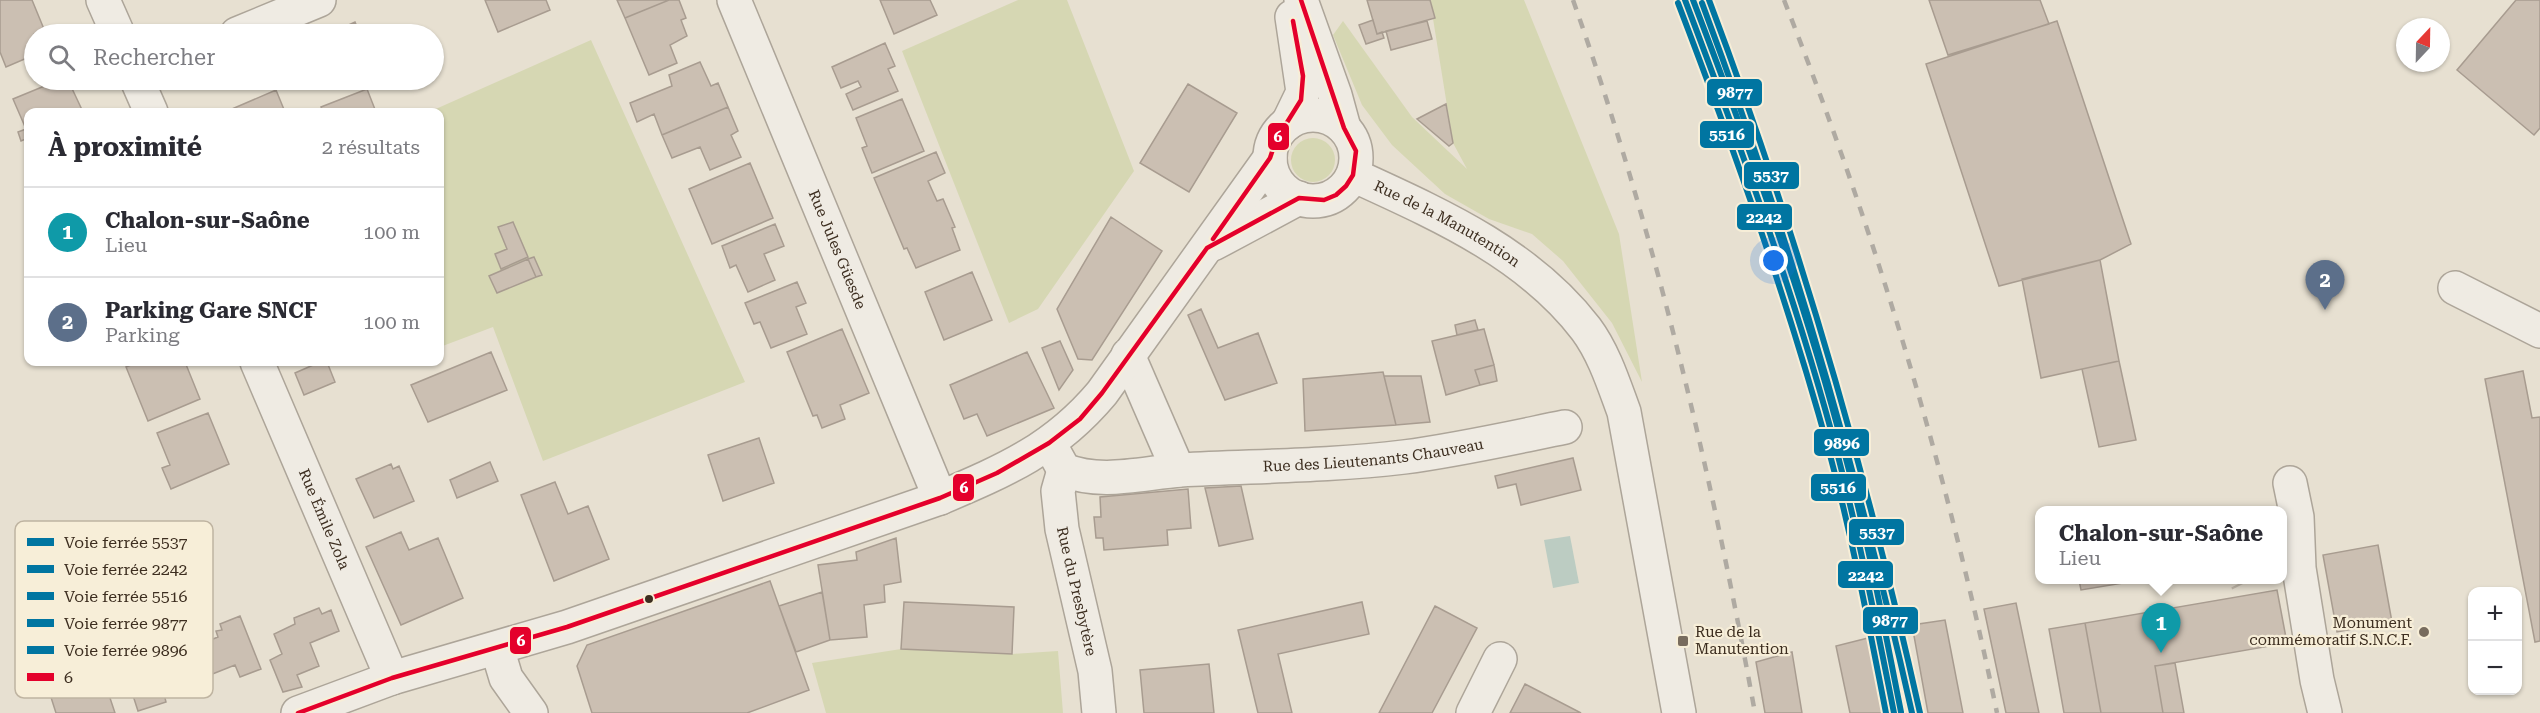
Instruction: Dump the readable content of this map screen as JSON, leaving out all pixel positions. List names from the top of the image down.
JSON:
{
  "streets": {
    "street": [
      "Rue de la Manutention",
      "Rue Jules Güesde",
      "Rue des Lieutenants Chauveau",
      "Rue Émile Zola",
      "Rue du Presbytère"
    ]
  },
  "crossings": [
    ["Rue des Lieutenants Chauveau", "Rue du Presbytère"]
  ],
  "places": {
    "other": ["Monument commémoratif S.N.C.F."],
    "transit": ["Rue de la Manutention"]
  },
  "lines": [
    "rail line 5537",
    "rail line 2242",
    "rail line 9896",
    "transit line 6",
    "rail line 5516",
    "rail line 9877"
  ],
  "legend": [
    "Voie ferrée 5537",
    "Voie ferrée 2242",
    "Voie ferrée 5516",
    "Voie ferrée 9877",
    "Voie ferrée 9896",
    "6"
  ],
  "north": "top",
  "page": {
    "search": "Rechercher",
    "heading": ["À proximité", "2 résultats"],
    "list": [
      {
        "mark": "1",
        "name": "Chalon-sur-Saône",
        "note": "Lieu",
        "value": "100 m"
      },
      {
        "mark": "2",
        "name": "Parking Gare SNCF",
        "note": "Parking",
        "value": "100 m"
      }
    ],
    "pins": ["2", "1"],
    "popup": ["Chalon-sur-Saône", "Lieu"],
    "map_buttons": ["+", "−"]
  }
}
